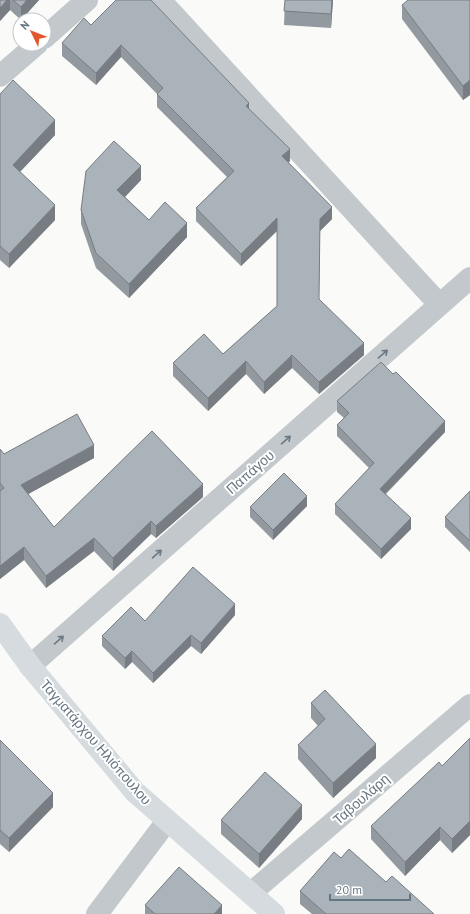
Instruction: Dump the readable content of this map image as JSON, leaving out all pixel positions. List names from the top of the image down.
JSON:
{
  "streets": {
    "main road": ["Ταγματάρχου Ηλιόπουλου"],
    "street": ["Παπάγου", "Ταβουλάρη"]
  },
  "crossings": [
    ["Παπάγου", "Ταγματάρχου Ηλιόπουλου"],
    ["Ταγματάρχου Ηλιόπουλου", "Ταβουλάρη"]
  ],
  "one_way": ["Παπάγου"],
  "scale_bar": "20 m",
  "north": "top left"
}
